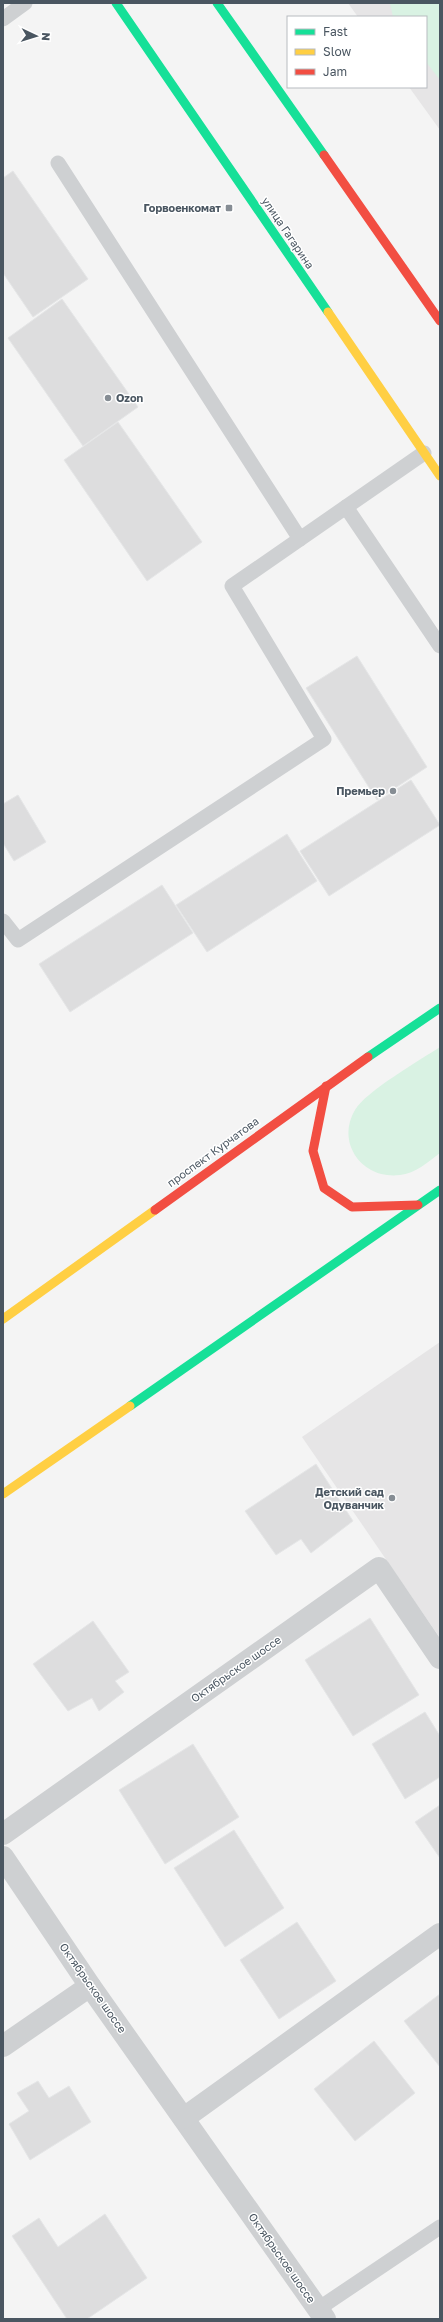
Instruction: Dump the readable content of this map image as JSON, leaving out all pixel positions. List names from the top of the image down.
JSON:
{
  "streets": {
    "main road": ["улица Гагарина", "проспект Курчатова"],
    "street": ["Октябрьское шоссе"]
  },
  "places": {
    "transit": ["Горвоенкомат"],
    "other": ["Ozon", "Премьер", "Детский сад Одуванчик"]
  },
  "legend": ["Fast", "Slow", "Jam"],
  "north": "right"
}
